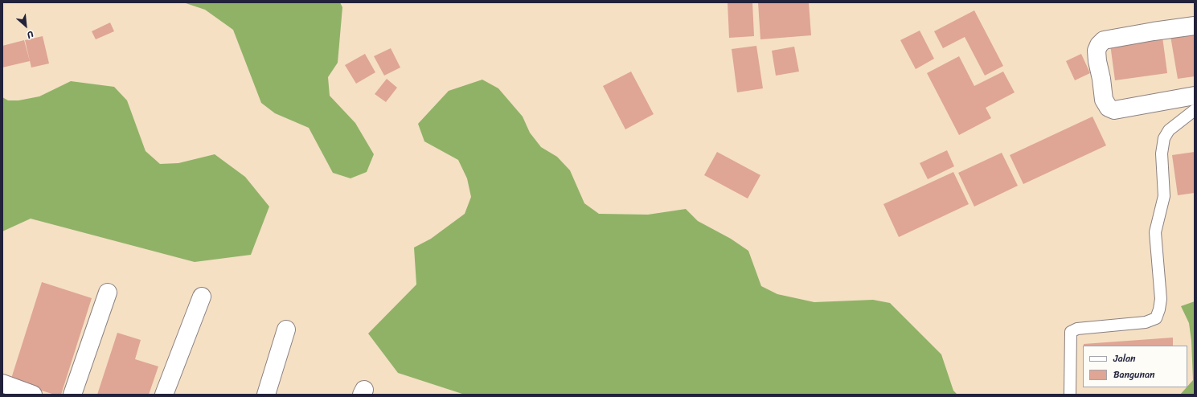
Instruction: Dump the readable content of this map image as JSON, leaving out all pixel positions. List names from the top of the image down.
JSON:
{
  "legend": ["Jalan", "Bangunan"],
  "north": "bottom right"
}
